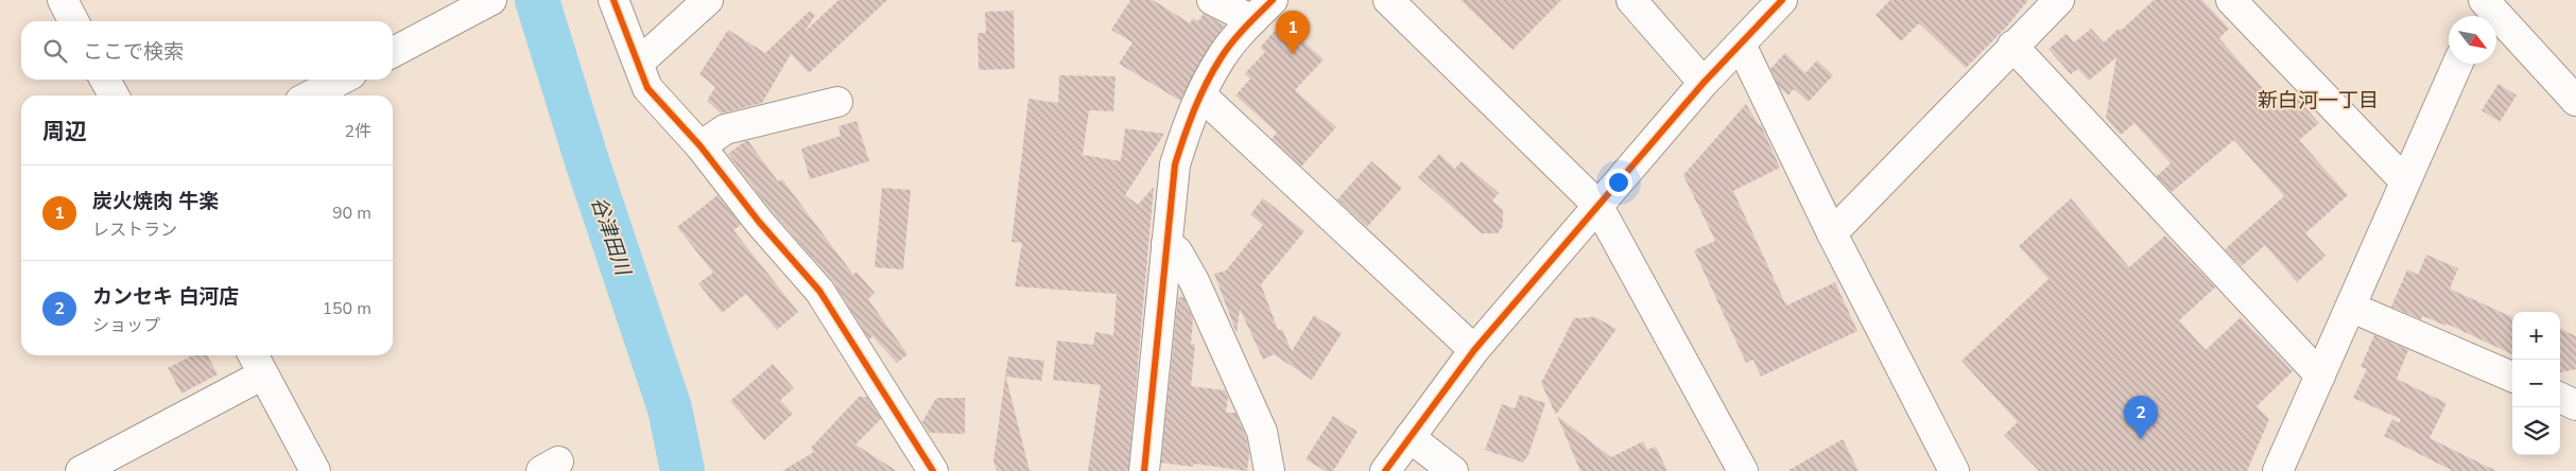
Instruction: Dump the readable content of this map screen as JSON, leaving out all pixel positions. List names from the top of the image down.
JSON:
{
  "districts": ["新白河一丁目"],
  "water": ["谷津田川"],
  "north": "bottom right",
  "page": {
    "pins": ["1", "2"],
    "search": "ここで検索",
    "heading": ["周辺", "2件"],
    "list": [
      {
        "mark": "1",
        "name": "炭火焼肉 牛楽",
        "note": "レストラン",
        "value": "90 m"
      },
      {
        "mark": "2",
        "name": "カンセキ 白河店",
        "note": "ショップ",
        "value": "150 m"
      }
    ],
    "map_buttons": ["+", "−"]
  }
}
